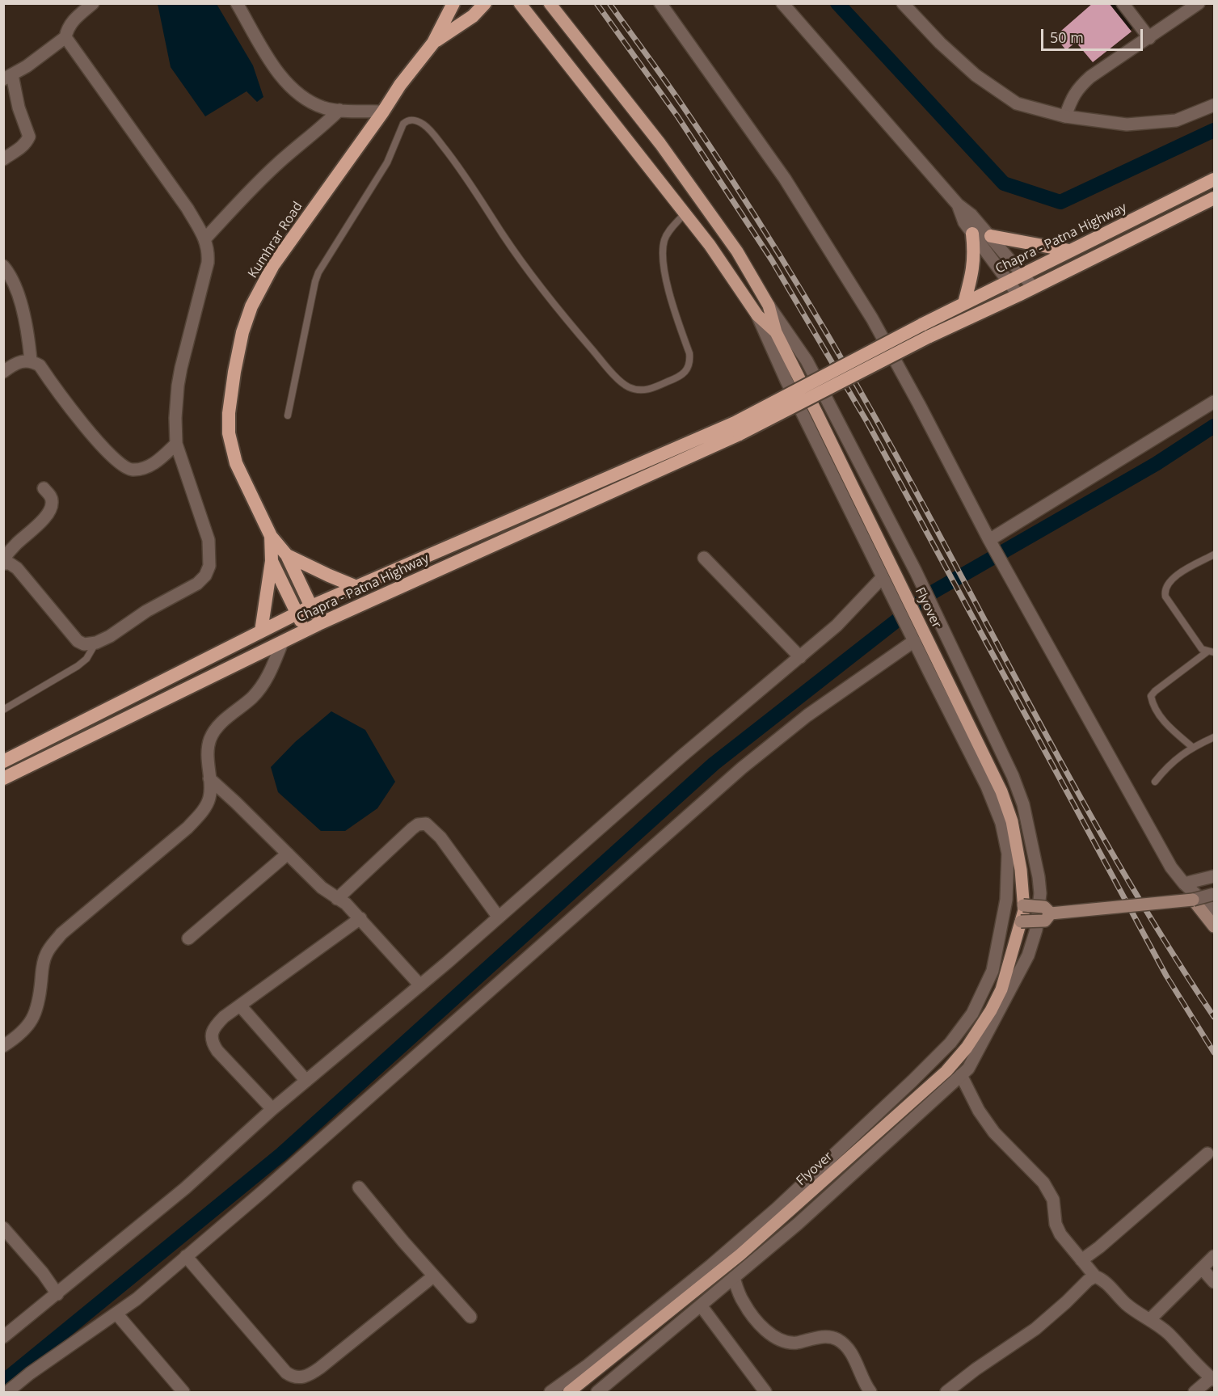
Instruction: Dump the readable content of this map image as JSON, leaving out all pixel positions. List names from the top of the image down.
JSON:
{
  "streets": {
    "highway": ["Chapra - Patna Highway", "Kumhrar Road"],
    "main road": ["Flyover"]
  },
  "crossings": [
    ["Chapra - Patna Highway", "Kumhrar Road"]
  ],
  "scale_bar": "50 m"
}
